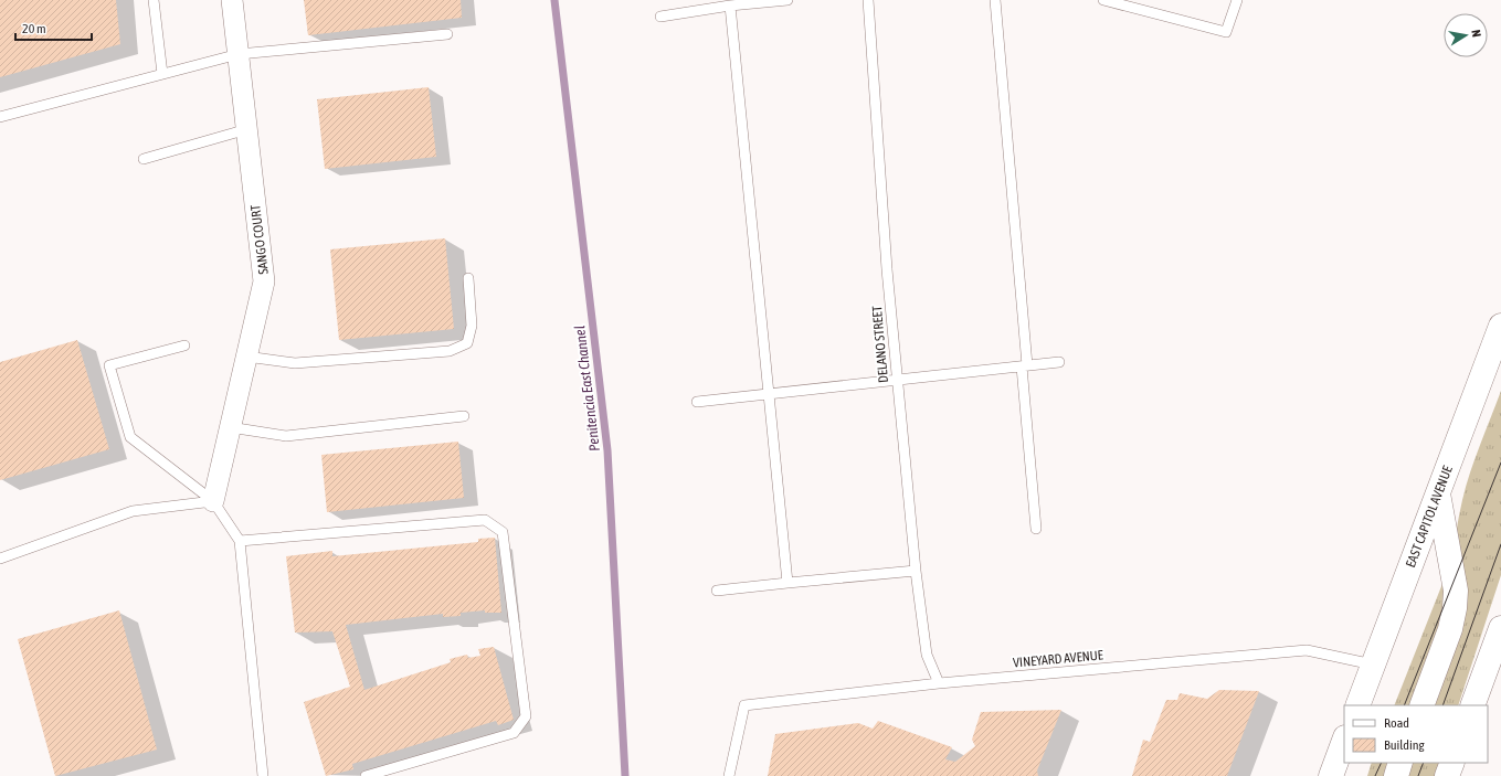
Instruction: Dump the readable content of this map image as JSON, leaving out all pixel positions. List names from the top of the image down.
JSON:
{
  "streets": {
    "main road": ["EAST CAPITOL AVENUE"],
    "street": ["SANGO COURT"],
    "lane": ["DELANO STREET", "VINEYARD AVENUE"]
  },
  "crossings": [
    ["DELANO STREET", "VINEYARD AVENUE"],
    ["EAST CAPITOL AVENUE", "VINEYARD AVENUE"]
  ],
  "water": ["Penitencia East Channel"],
  "legend": ["Road", "Building"],
  "scale_bar": "20 m",
  "north": "right"
}
